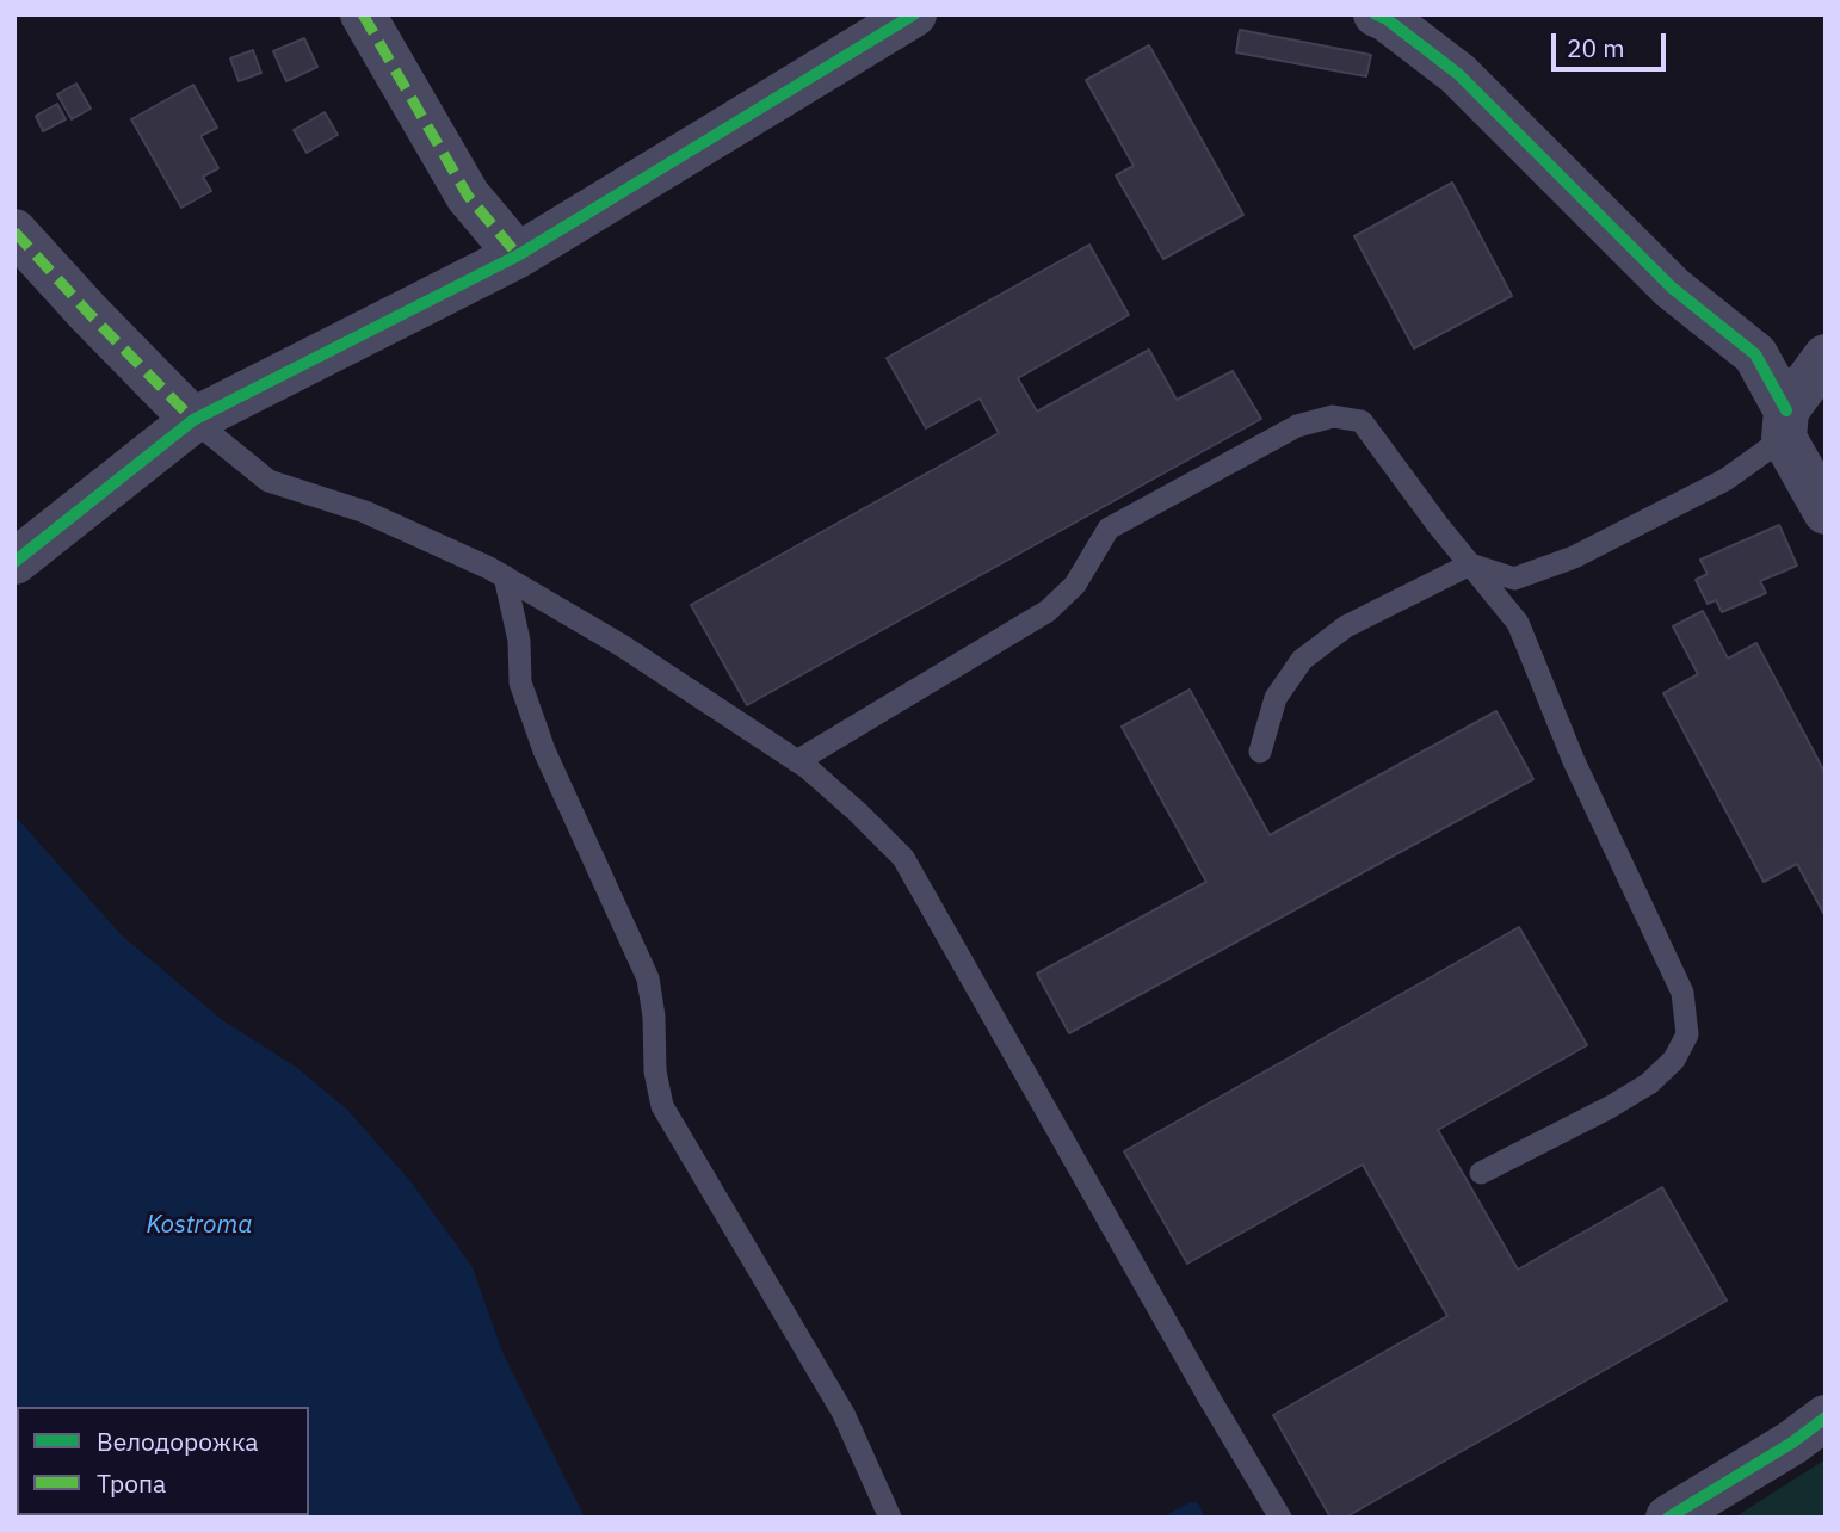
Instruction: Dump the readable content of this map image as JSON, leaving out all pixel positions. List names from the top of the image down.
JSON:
{
  "water": ["Kostroma"],
  "legend": ["Велодорожка", "Тропа"],
  "scale_bar": "20 m"
}
